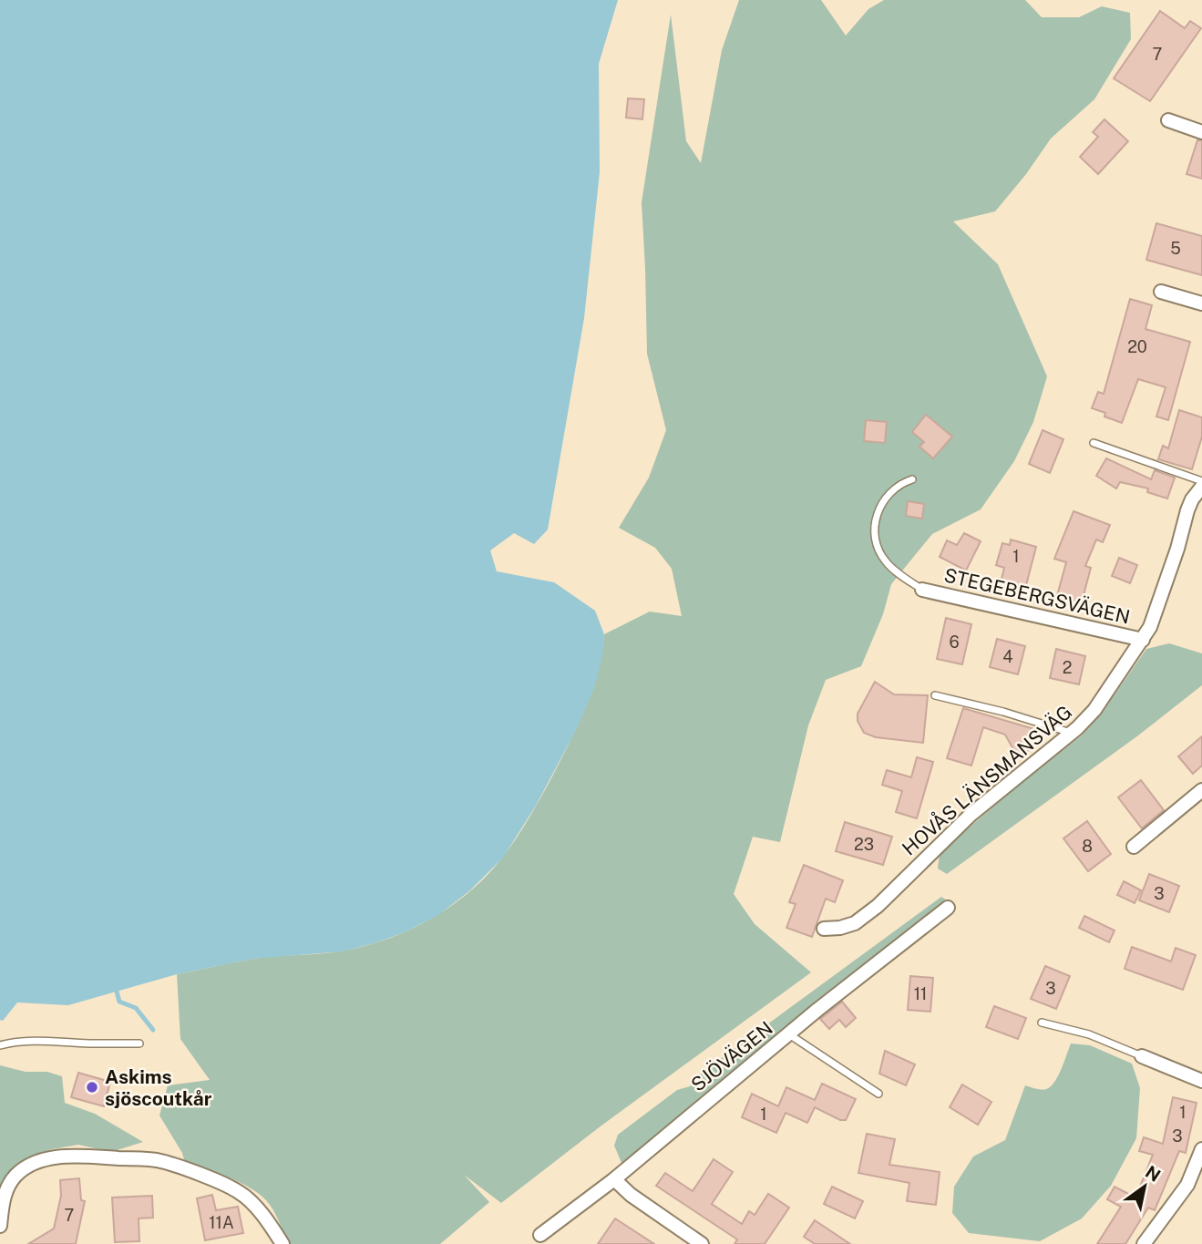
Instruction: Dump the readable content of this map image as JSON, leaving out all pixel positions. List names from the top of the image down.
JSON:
{
  "streets": {
    "street": ["STEGEBERGSVÄGEN", "HOVÅS LÄNSMANSVÄG", "SJÖVÄGEN"]
  },
  "crossings": [
    ["STEGEBERGSVÄGEN", "HOVÅS LÄNSMANSVÄG"]
  ],
  "places": ["Askims sjöscoutkår"],
  "house_numbers": [
    "7",
    "5",
    "20",
    "1",
    "6",
    "4",
    "2",
    "23",
    "8",
    "3",
    "3",
    "11",
    "1",
    "1",
    "3",
    "7",
    "11A"
  ],
  "north": "top right"
}
